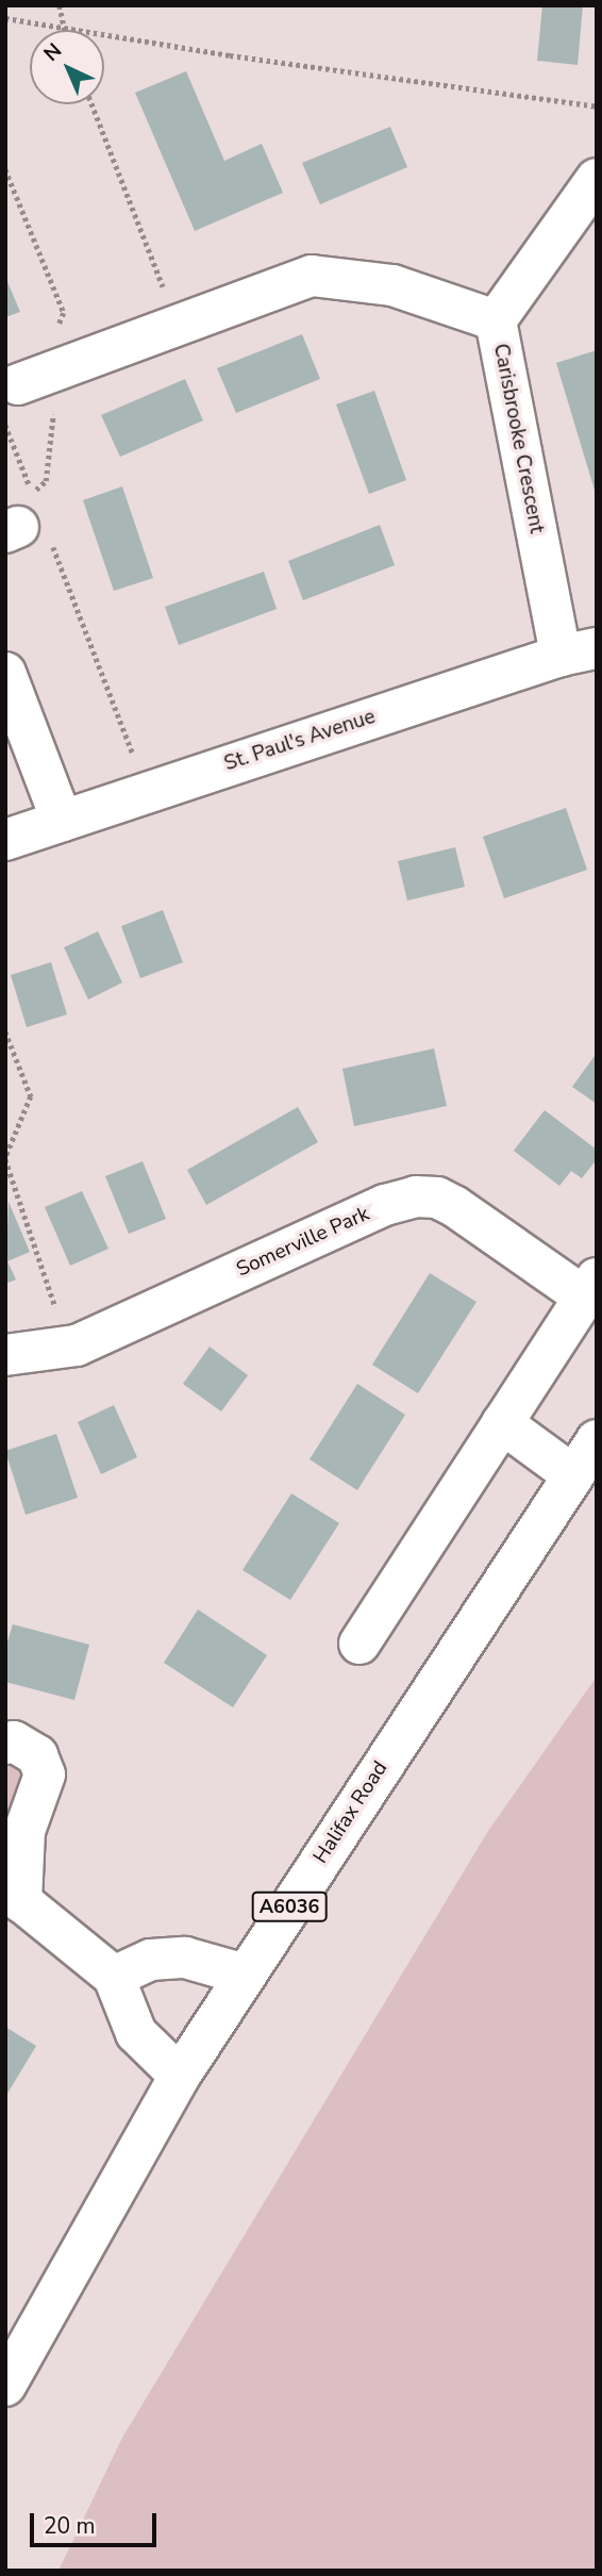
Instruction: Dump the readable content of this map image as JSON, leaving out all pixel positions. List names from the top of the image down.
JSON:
{
  "streets": {
    "main road": [
      "Carisbrooke Crescent",
      "St. Paul's Avenue",
      "Somerville Park",
      "Halifax Road",
      "A6036"
    ]
  },
  "crossings": [
    ["Carisbrooke Crescent", "St. Paul's Avenue"]
  ],
  "scale_bar": "20 m",
  "north": "top left"
}
